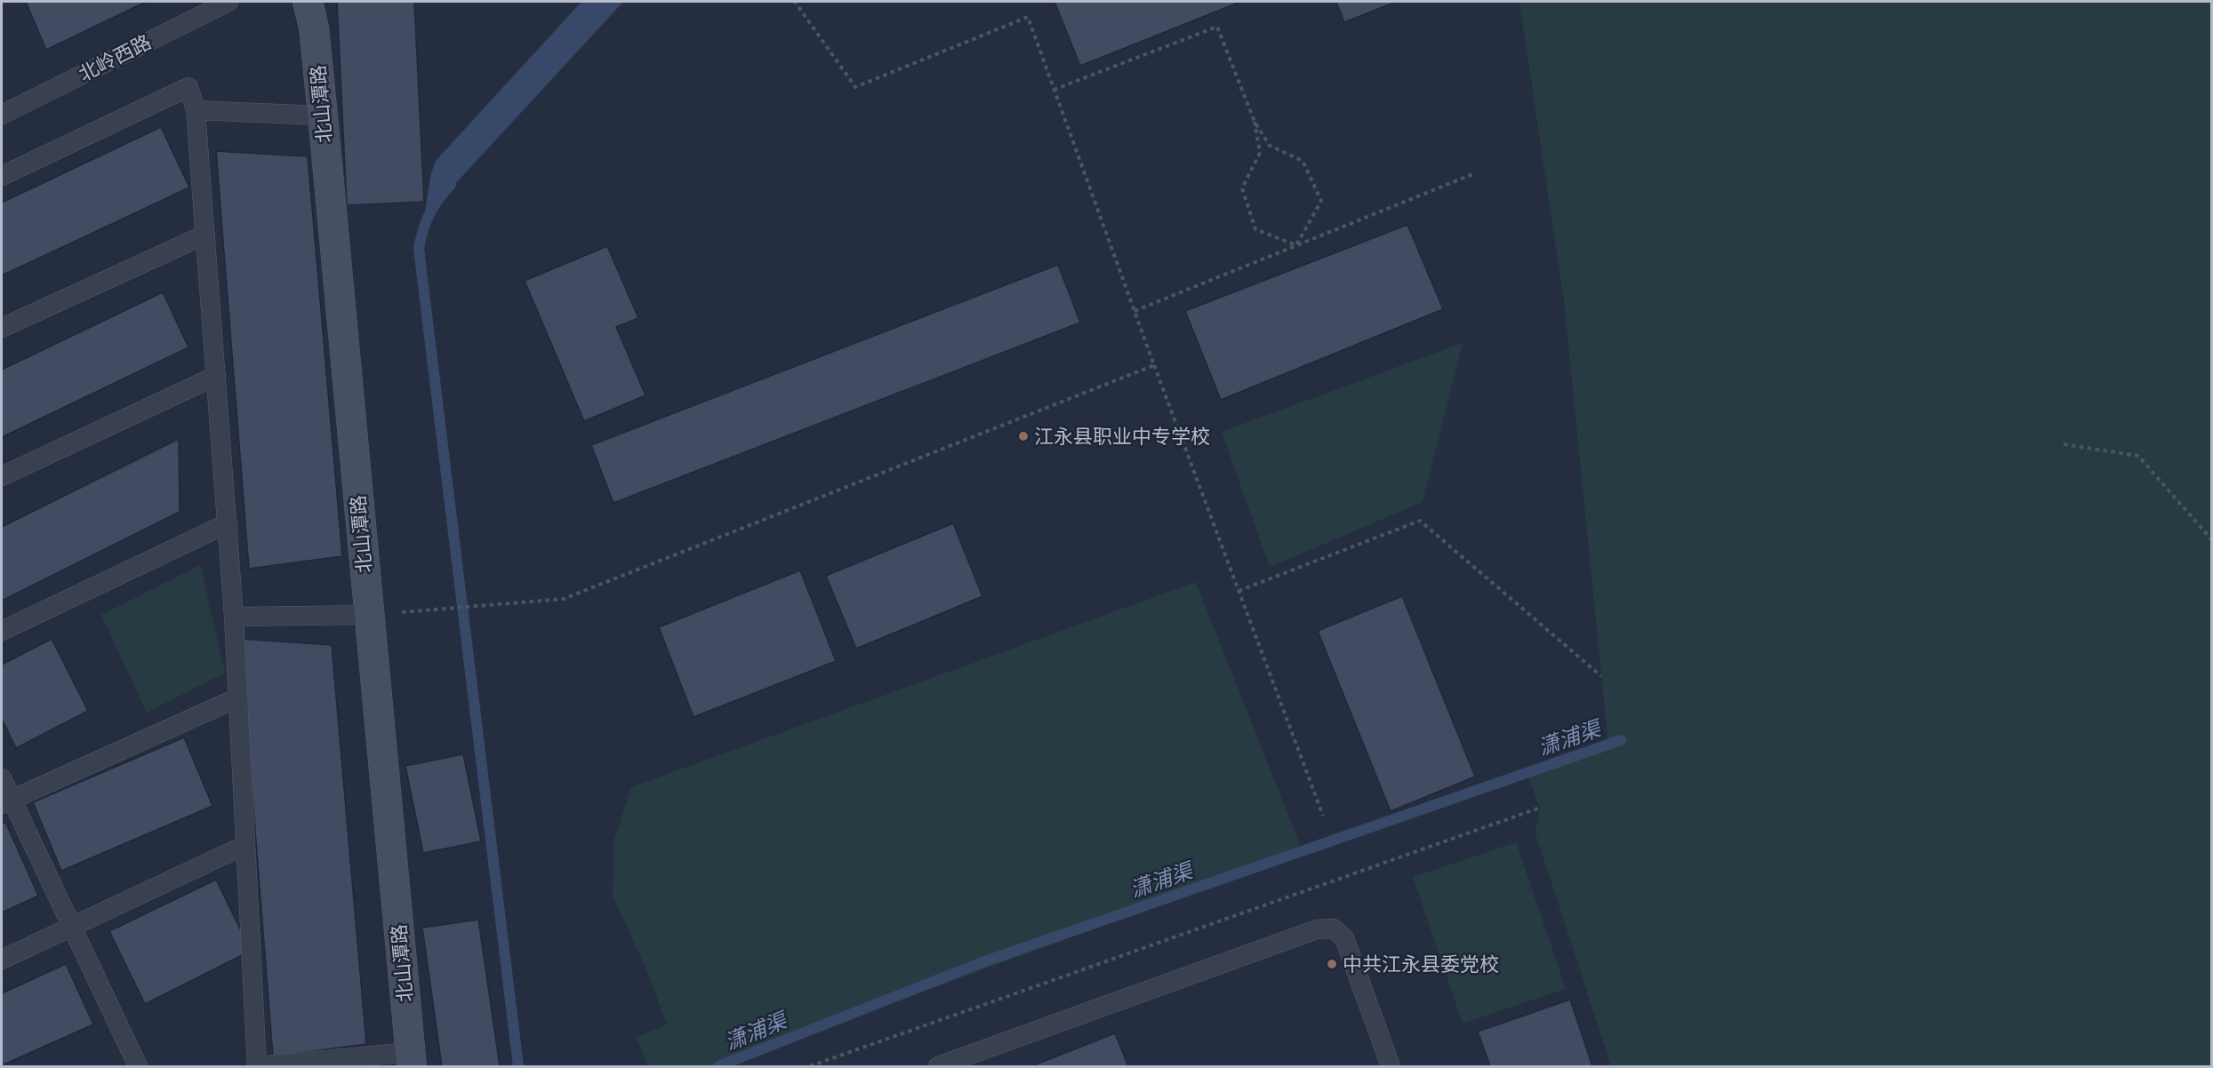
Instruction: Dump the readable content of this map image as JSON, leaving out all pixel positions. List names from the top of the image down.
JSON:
{
  "streets": {
    "main road": ["北山潭路"],
    "lane": ["北岭西路"]
  },
  "water": ["潇浦渠"],
  "places": ["江永县职业中专学校", "中共江永县委党校"]
}
